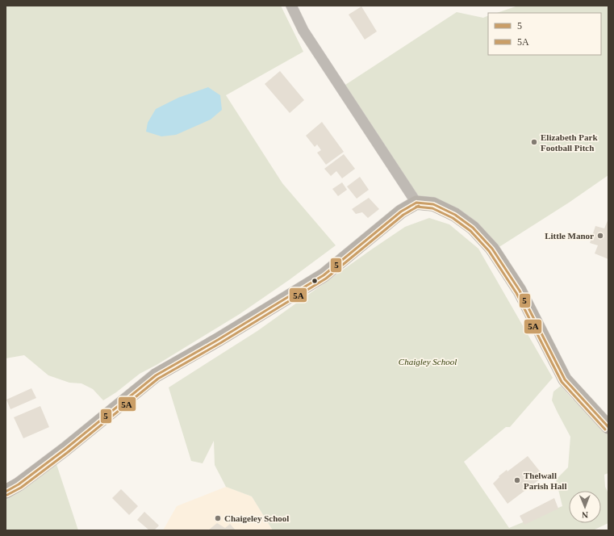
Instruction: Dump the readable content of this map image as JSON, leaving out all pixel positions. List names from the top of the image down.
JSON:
{
  "parks": ["Chaigley School"],
  "places": [
    "Elizabeth Park Football Pitch",
    "Little Manor",
    "Thelwall Parish Hall",
    "Chaigeley School"
  ],
  "lines": ["transit line 5", "transit line 5A"],
  "legend": ["5", "5A"],
  "north": "bottom"
}
